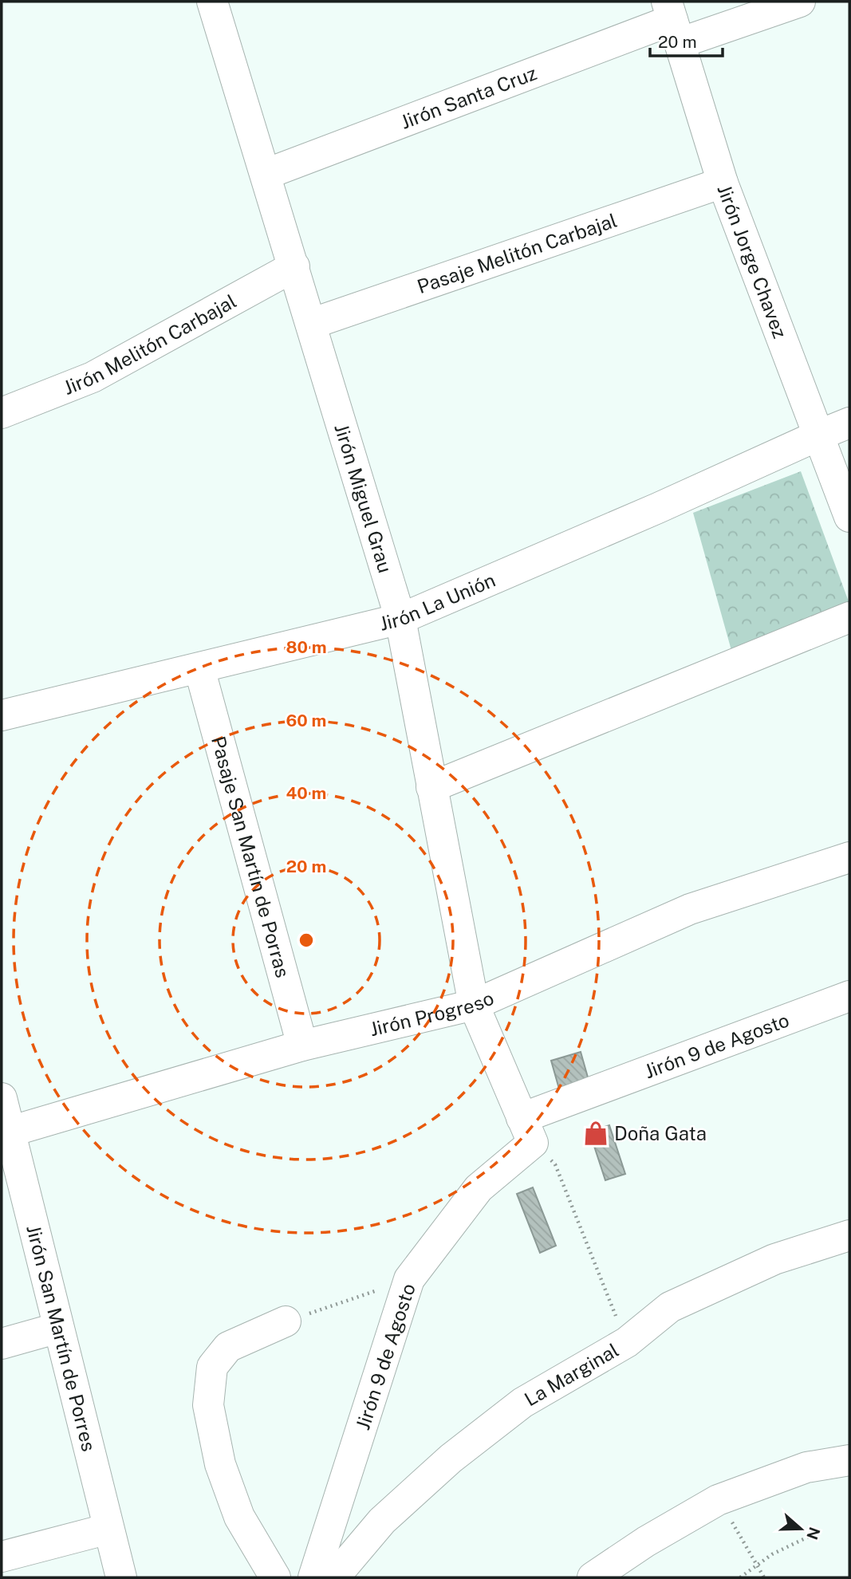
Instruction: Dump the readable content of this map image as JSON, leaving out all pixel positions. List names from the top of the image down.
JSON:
{
  "streets": {
    "street": [
      "Jirón Santa Cruz",
      "Pasaje Melitón Carbajal",
      "Jirón Jorge Chavez",
      "Jirón Melitón Carbajal",
      "Jirón Miguel Grau",
      "Jirón La Unión",
      "Pasaje San Martín de Porras",
      "Jirón Progreso",
      "Jirón 9 de Agosto",
      "Jirón San Martín de Porres",
      "La Marginal"
    ]
  },
  "crossings": [
    ["Jirón Santa Cruz", "Jirón Jorge Chavez"],
    ["Jirón Santa Cruz", "Jirón Miguel Grau"],
    ["Pasaje Melitón Carbajal", "Jirón Jorge Chavez"],
    ["Pasaje Melitón Carbajal", "Jirón Miguel Grau"],
    ["Jirón Jorge Chavez", "Jirón La Unión"],
    ["Jirón Melitón Carbajal", "Jirón Miguel Grau"],
    ["Jirón Miguel Grau", "Jirón La Unión"],
    ["Jirón Miguel Grau", "Jirón Progreso"],
    ["Jirón Miguel Grau", "Jirón 9 de Agosto"],
    ["Jirón La Unión", "Pasaje San Martín de Porras"],
    ["Pasaje San Martín de Porras", "Jirón Progreso"],
    ["Jirón Progreso", "Jirón San Martín de Porres"]
  ],
  "places": {
    "shop": ["Doña Gata"]
  },
  "scale_bar": "20 m",
  "north": "right",
  "rings": [
    "80 m",
    "60 m",
    "40 m",
    "20 m"
  ]
}
